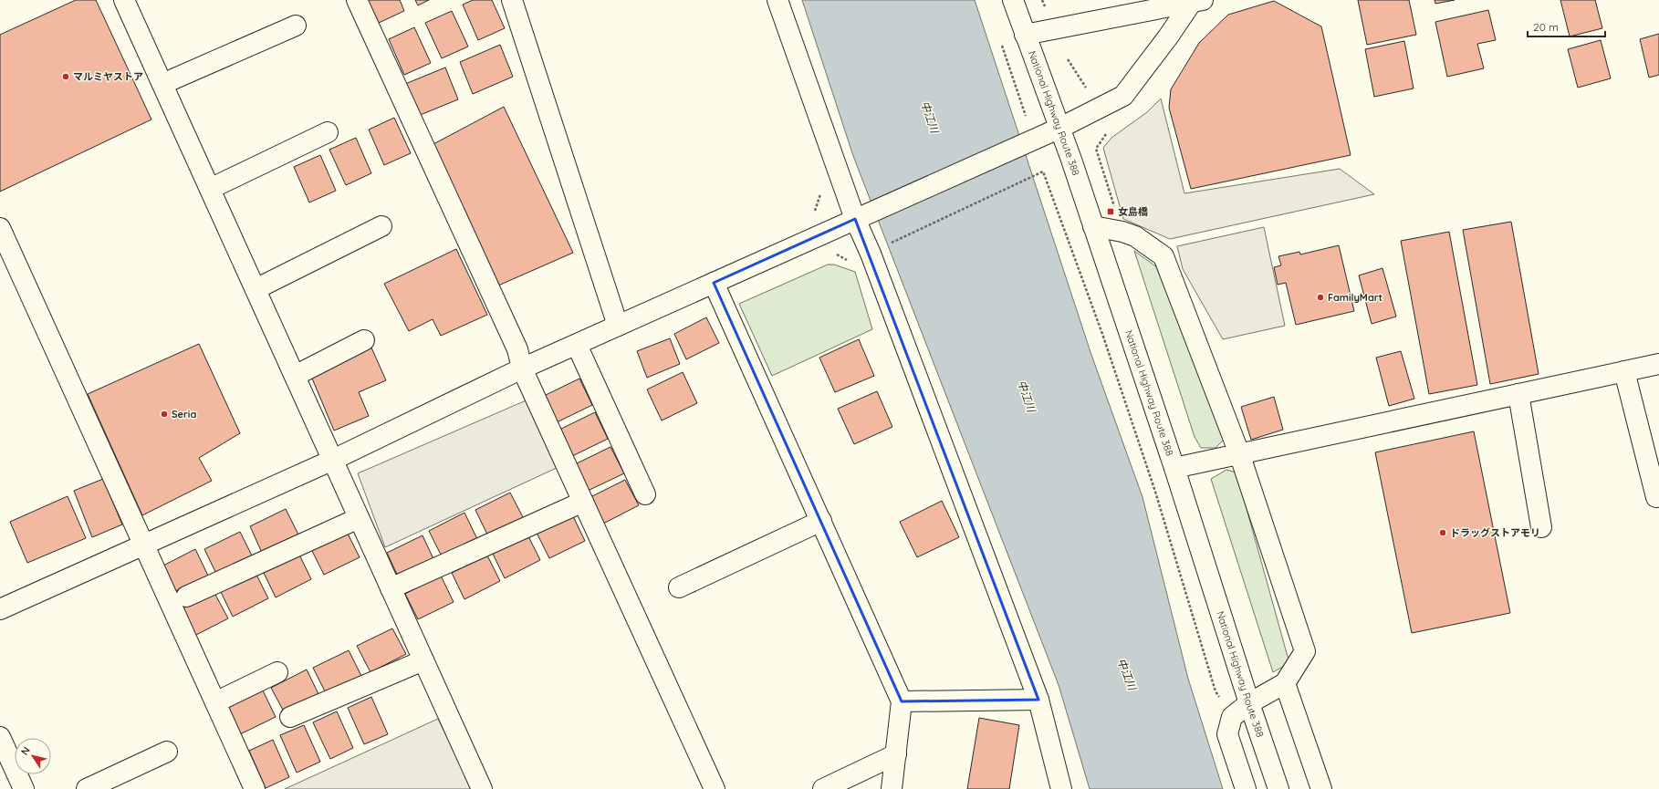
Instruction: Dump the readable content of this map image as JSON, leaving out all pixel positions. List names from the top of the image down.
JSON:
{
  "streets": {
    "main road": ["National Highway Route 388"]
  },
  "water": ["中江川"],
  "places": {
    "other": [
      "マルミヤストア",
      "FamilyMart",
      "Seria",
      "ドラッグストアモリ"
    ],
    "transit": ["女島橋"]
  },
  "scale_bar": "20 m",
  "north": "top left"
}
